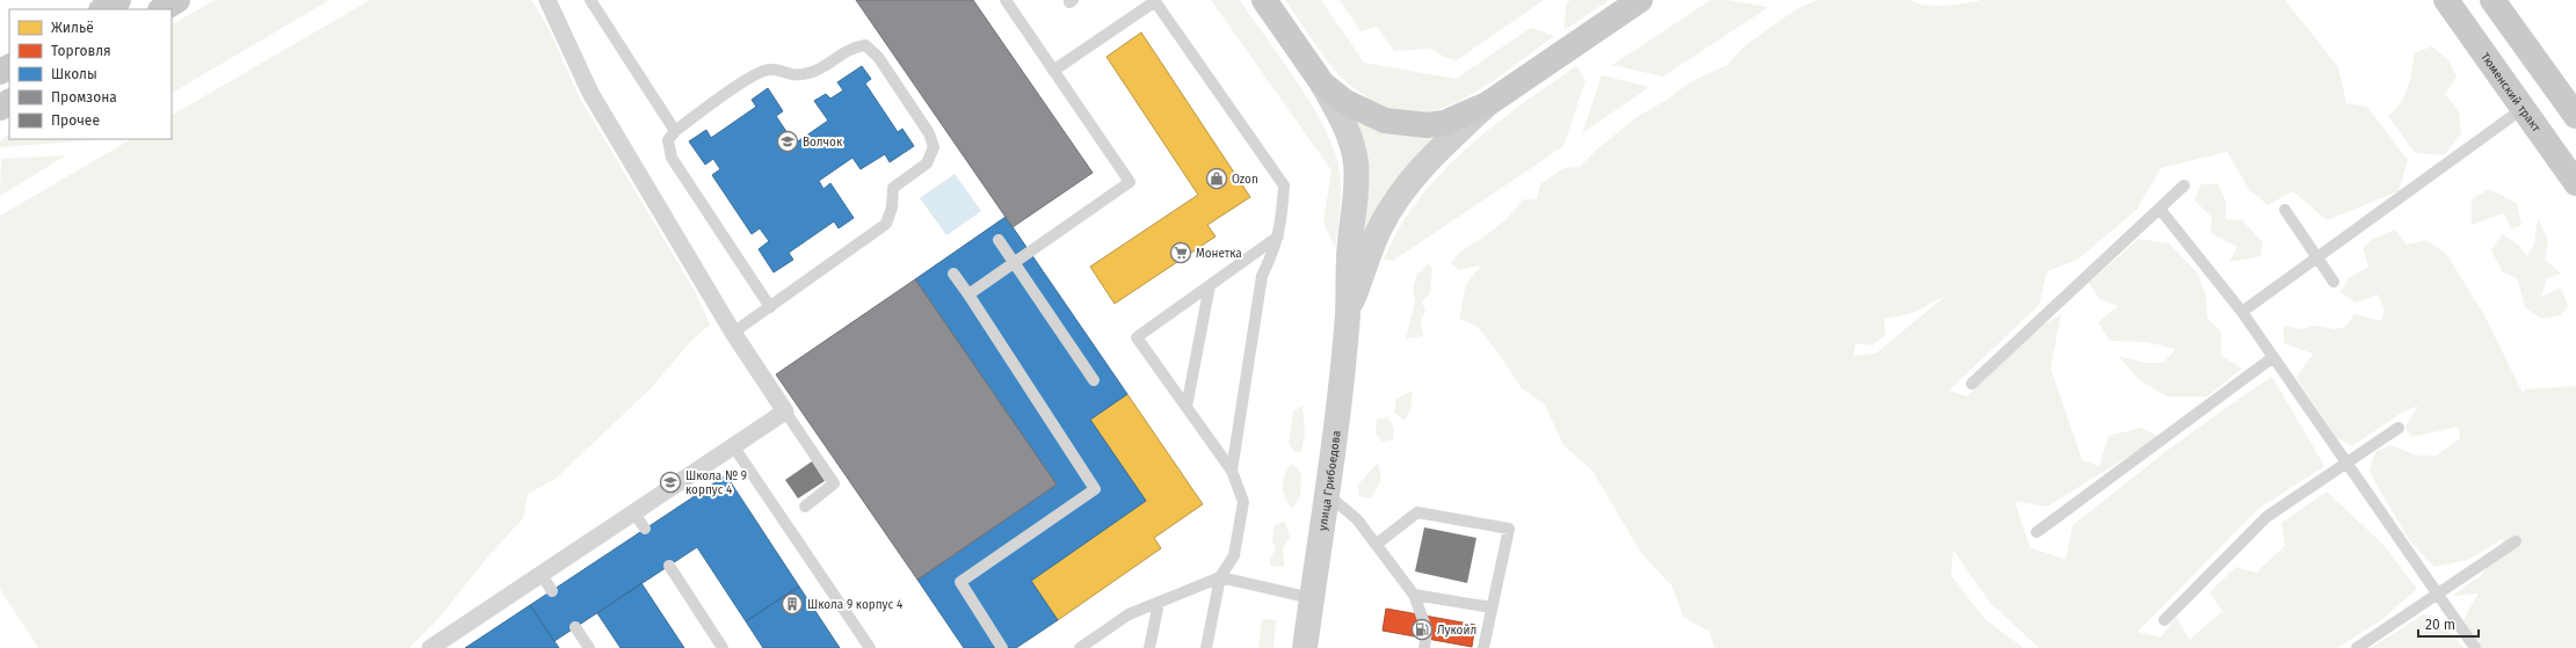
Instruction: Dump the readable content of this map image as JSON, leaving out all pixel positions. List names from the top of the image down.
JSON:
{
  "streets": {
    "main road": ["Тюменский тракт", "улица Грибоедова"]
  },
  "places": {
    "school or university": ["Волчок", "Школа № 9 корпус 4"],
    "shop": ["Ozon"],
    "supermarket": ["Монетка"],
    "building": ["Школа 9 корпус 4"],
    "fuel station": ["Лукойл"]
  },
  "legend": [
    "Жильё",
    "Торговля",
    "Школы",
    "Промзона",
    "Прочее"
  ],
  "scale_bar": "20 m"
}
